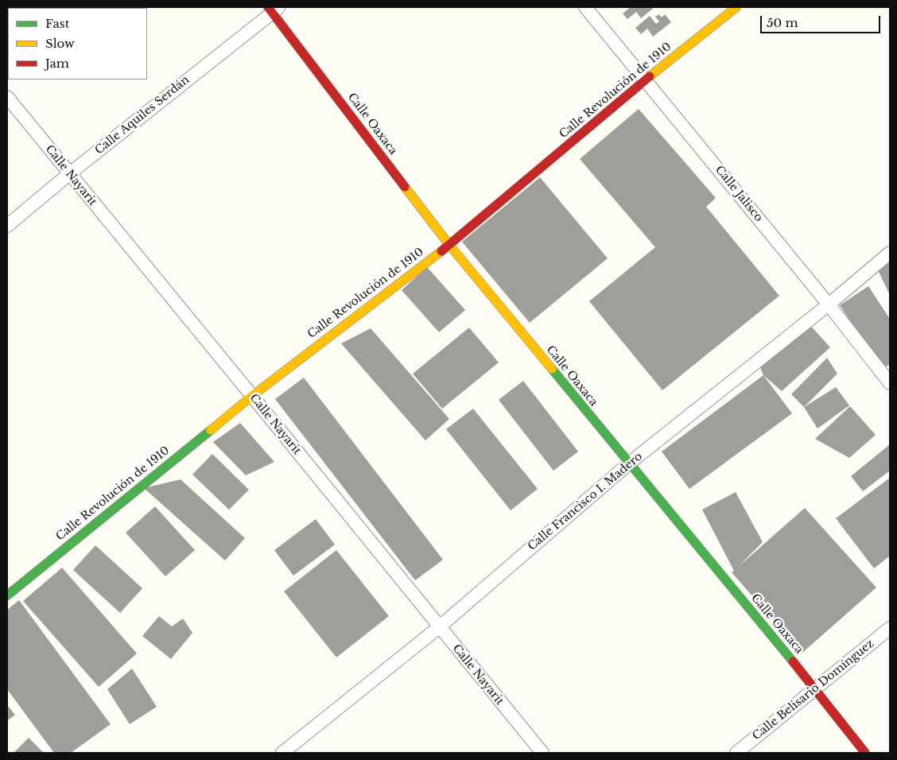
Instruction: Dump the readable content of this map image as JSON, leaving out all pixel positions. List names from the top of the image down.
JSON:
{
  "streets": {
    "street": [
      "Calle Revolución de 1910",
      "Calle Aquiles Serdán",
      "Calle Oaxaca",
      "Calle Nayarit",
      "Calle Jalisco",
      "Calle Francisco I. Madero",
      "Calle Belisario Domínguez"
    ]
  },
  "crossings": [
    ["Calle Revolución de 1910", "Calle Oaxaca"],
    ["Calle Revolución de 1910", "Calle Nayarit"],
    ["Calle Revolución de 1910", "Calle Jalisco"],
    ["Calle Aquiles Serdán", "Calle Oaxaca"],
    ["Calle Aquiles Serdán", "Calle Nayarit"],
    ["Calle Oaxaca", "Calle Francisco I. Madero"],
    ["Calle Oaxaca", "Calle Belisario Domínguez"],
    ["Calle Nayarit", "Calle Francisco I. Madero"],
    ["Calle Jalisco", "Calle Francisco I. Madero"]
  ],
  "legend": ["Fast", "Slow", "Jam"],
  "scale_bar": "50 m"
}
